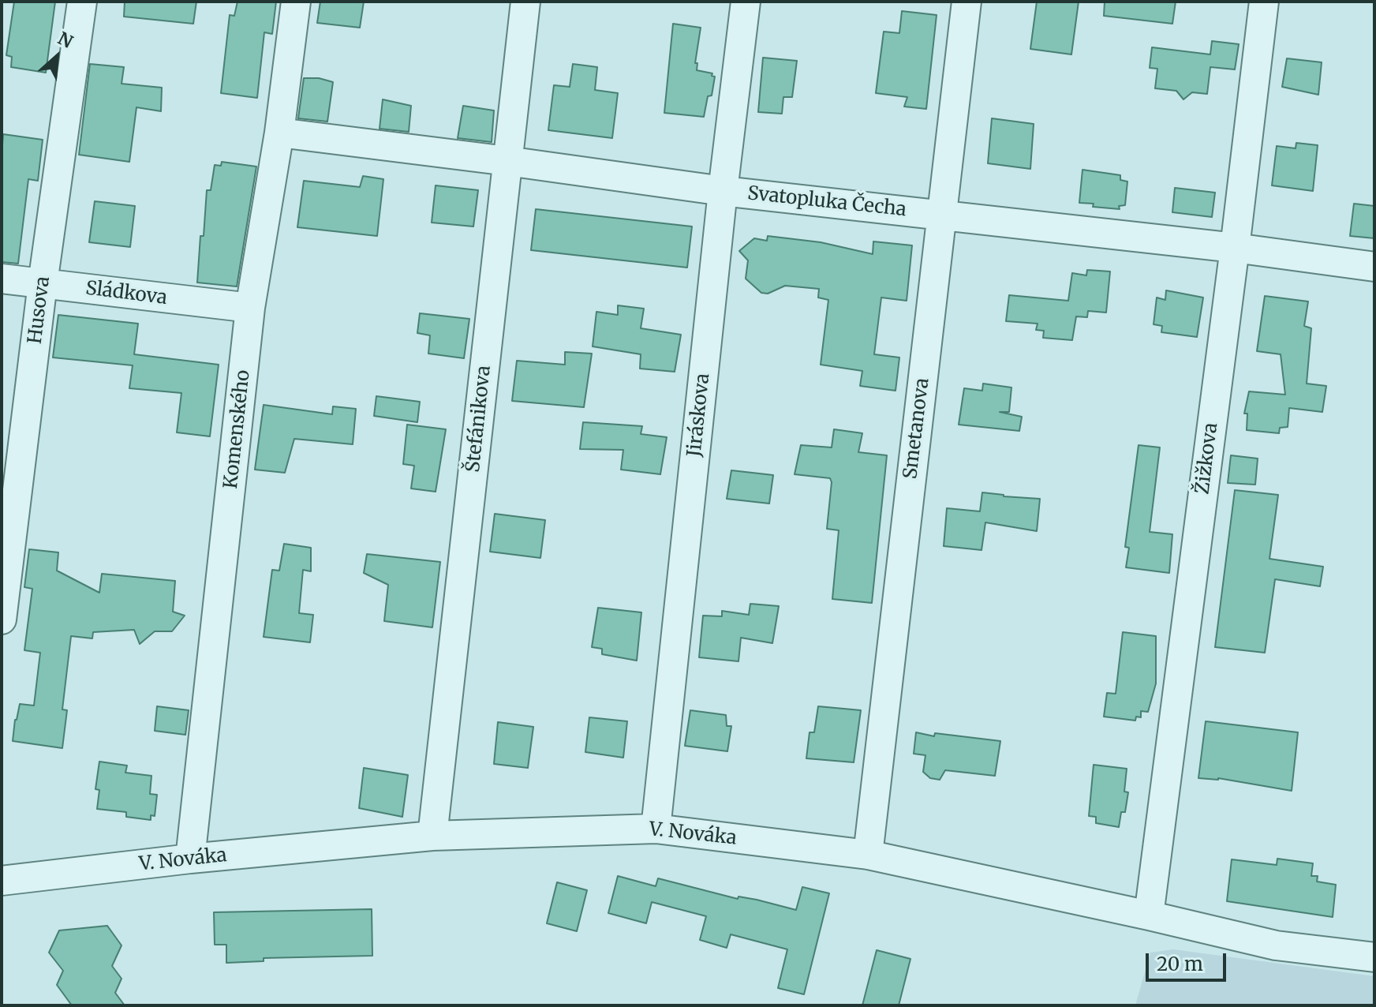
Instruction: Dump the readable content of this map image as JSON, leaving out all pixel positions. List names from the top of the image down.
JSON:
{
  "streets": {
    "street": [
      "Svatopluka Čecha",
      "Sládkova",
      "Husova",
      "Jiráskova",
      "Štefánikova",
      "Smetanova",
      "Komenského",
      "Žižkova",
      "V. Nováka"
    ]
  },
  "crossings": [
    ["Svatopluka Čecha", "Jiráskova"],
    ["Svatopluka Čecha", "Štefánikova"],
    ["Svatopluka Čecha", "Smetanova"],
    ["Svatopluka Čecha", "Komenského"],
    ["Svatopluka Čecha", "Žižkova"],
    ["Sládkova", "Husova"],
    ["Sládkova", "Komenského"],
    ["Jiráskova", "V. Nováka"],
    ["Štefánikova", "V. Nováka"],
    ["Smetanova", "V. Nováka"],
    ["Komenského", "V. Nováka"],
    ["Žižkova", "V. Nováka"]
  ],
  "scale_bar": "20 m",
  "north": "top right"
}
